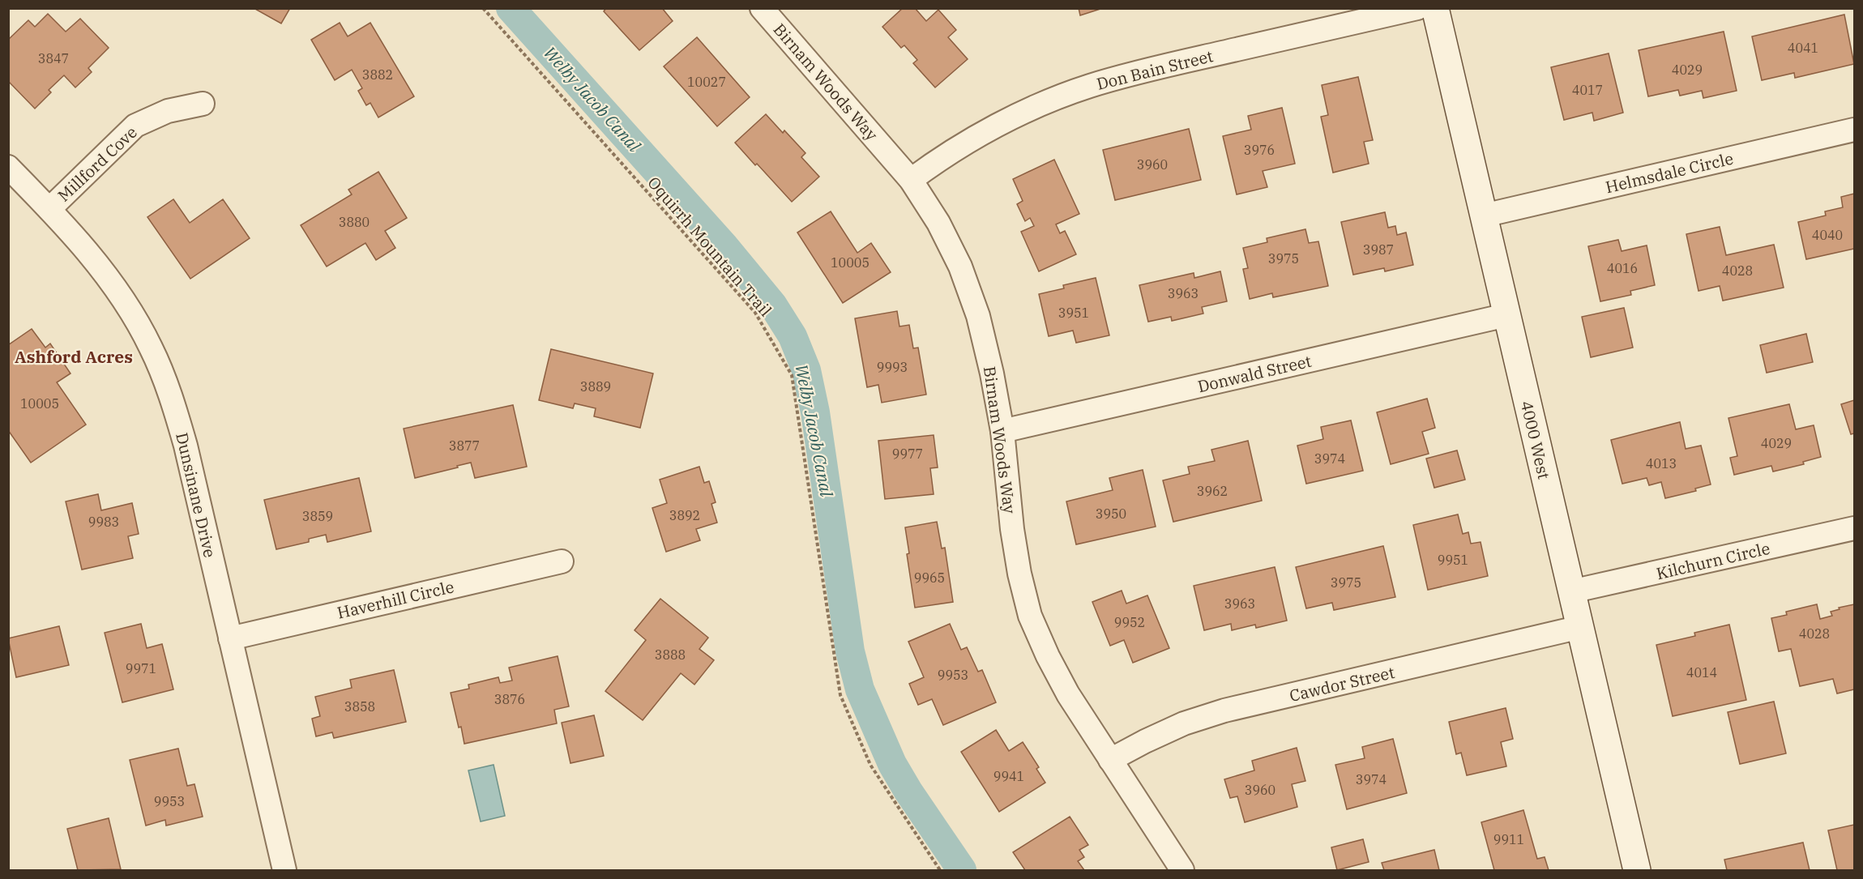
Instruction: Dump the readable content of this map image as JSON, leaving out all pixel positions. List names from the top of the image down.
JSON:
{
  "streets": {
    "main road": ["4000 West"],
    "street": [
      "Don Bain Street",
      "Birnam Woods Way",
      "Millford Cove",
      "Helmsdale Circle",
      "Donwald Street",
      "Dunsinane Drive",
      "Kilchurn Circle",
      "Haverhill Circle",
      "Cawdor Street"
    ],
    "path": ["Oquirrh Mountain Trail"]
  },
  "crossings": [
    ["Don Bain Street", "Birnam Woods Way"],
    ["Birnam Woods Way", "Donwald Street"],
    ["Birnam Woods Way", "Cawdor Street"],
    ["Millford Cove", "Dunsinane Drive"],
    ["Helmsdale Circle", "4000 West"],
    ["Donwald Street", "4000 West"],
    ["4000 West", "Kilchurn Circle"],
    ["4000 West", "Cawdor Street"],
    ["Dunsinane Drive", "Haverhill Circle"]
  ],
  "districts": ["Ashford Acres"],
  "water": ["Welby Jacob Canal"],
  "house_numbers": [
    "4041",
    "3847",
    "4029",
    "3882",
    "10027",
    "4017",
    "3976",
    "3960",
    "3880",
    "4040",
    "3987",
    "3975",
    "10005",
    "4016",
    "4028",
    "3963",
    "3951",
    "9993",
    "3889",
    "10005",
    "4029",
    "3877",
    "9977",
    "3974",
    "4013",
    "3962",
    "3950",
    "3892",
    "3859",
    "9983",
    "9951",
    "9965",
    "3975",
    "3963",
    "9952",
    "4028",
    "3888",
    "9971",
    "4014",
    "9953",
    "3876",
    "3858",
    "9941",
    "3974",
    "3960",
    "9953",
    "9911"
  ]
}
